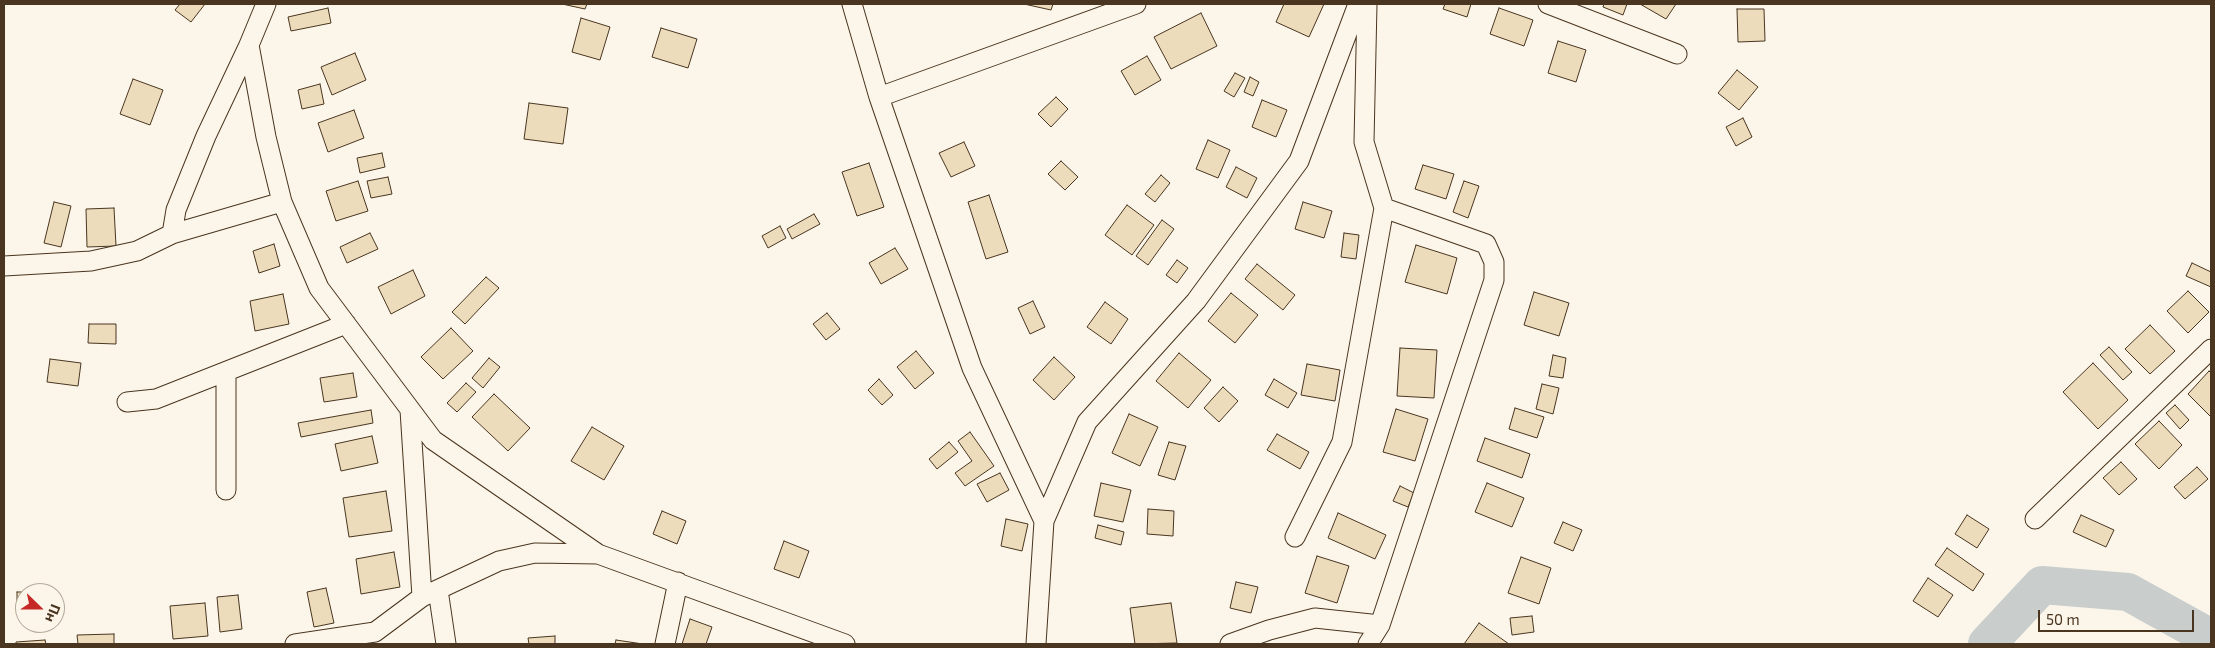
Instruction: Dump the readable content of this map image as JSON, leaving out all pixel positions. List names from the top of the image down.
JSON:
{
  "scale_bar": "50 m",
  "north": "right"
}
